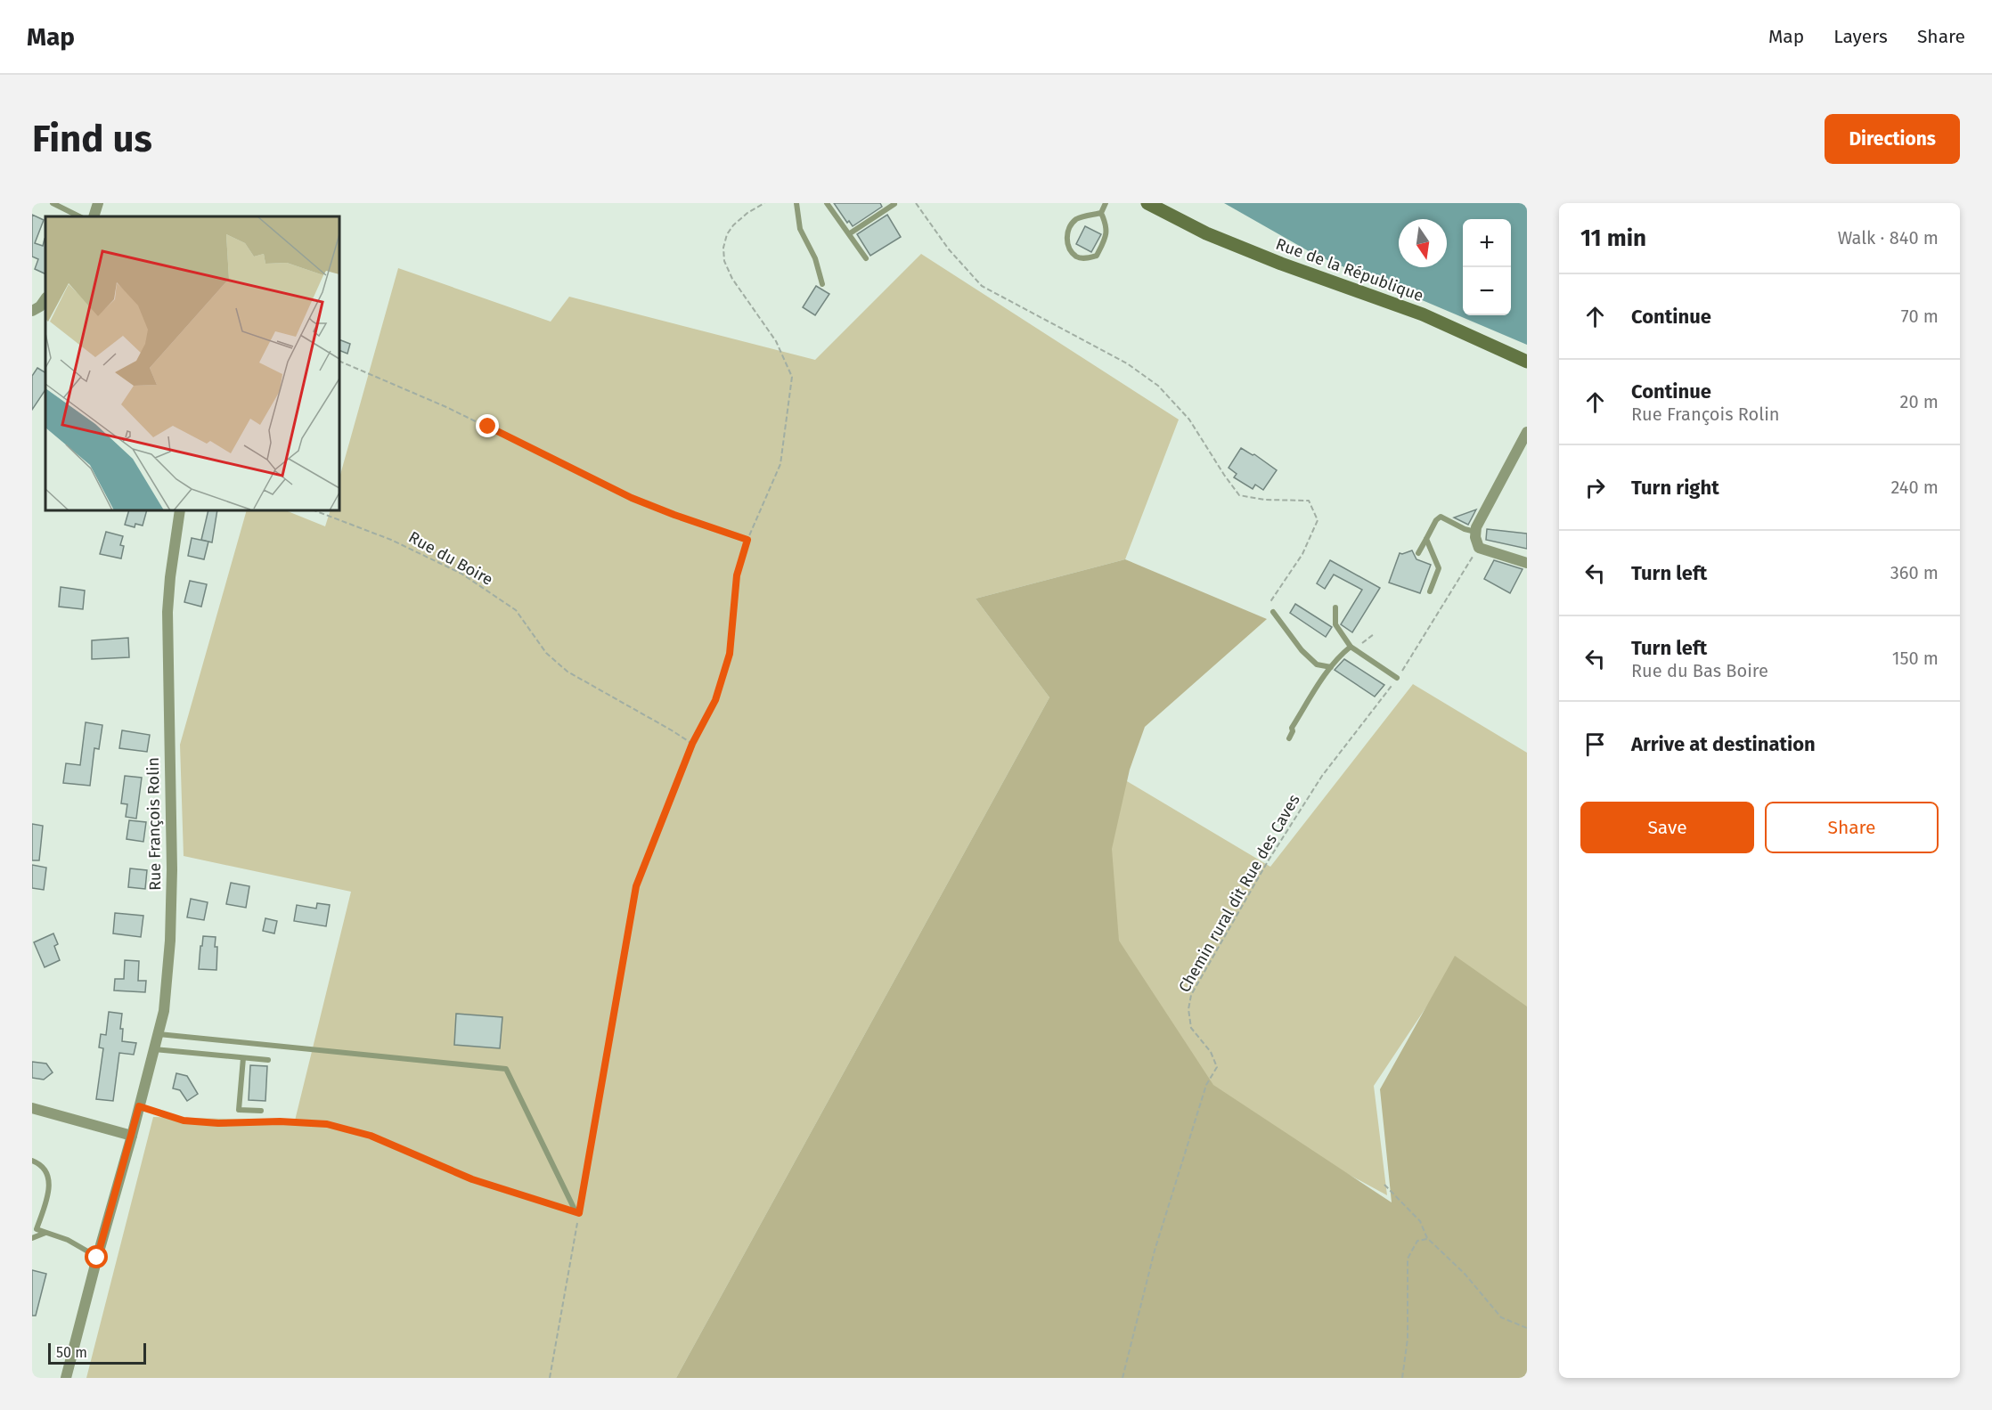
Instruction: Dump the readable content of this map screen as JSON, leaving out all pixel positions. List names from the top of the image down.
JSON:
{
  "streets": {
    "main road": ["Rue de la République"],
    "street": ["Rue François Rolin"],
    "path": ["Rue du Boire", "Chemin rural dit Rue des Caves"]
  },
  "scale_bar": "50 m",
  "north": "bottom",
  "page": {
    "header": "Map",
    "nav": ["Map", "Layers", "Share"],
    "buttons": [
      "Directions",
      ["Save", "Share"]
    ],
    "title": "Find us",
    "heading": ["11 min", "Walk · 840 m"],
    "map_buttons": ["+", "−"],
    "list": [
      ["Continue", "70 m"],
      ["Continue", "Rue François Rolin", "20 m"],
      ["Turn right", "240 m"],
      ["Turn left", "360 m"],
      ["Turn left", "Rue du Bas Boire", "150 m"],
      "Arrive at destination"
    ],
    "scale": "50 m"
  }
}
